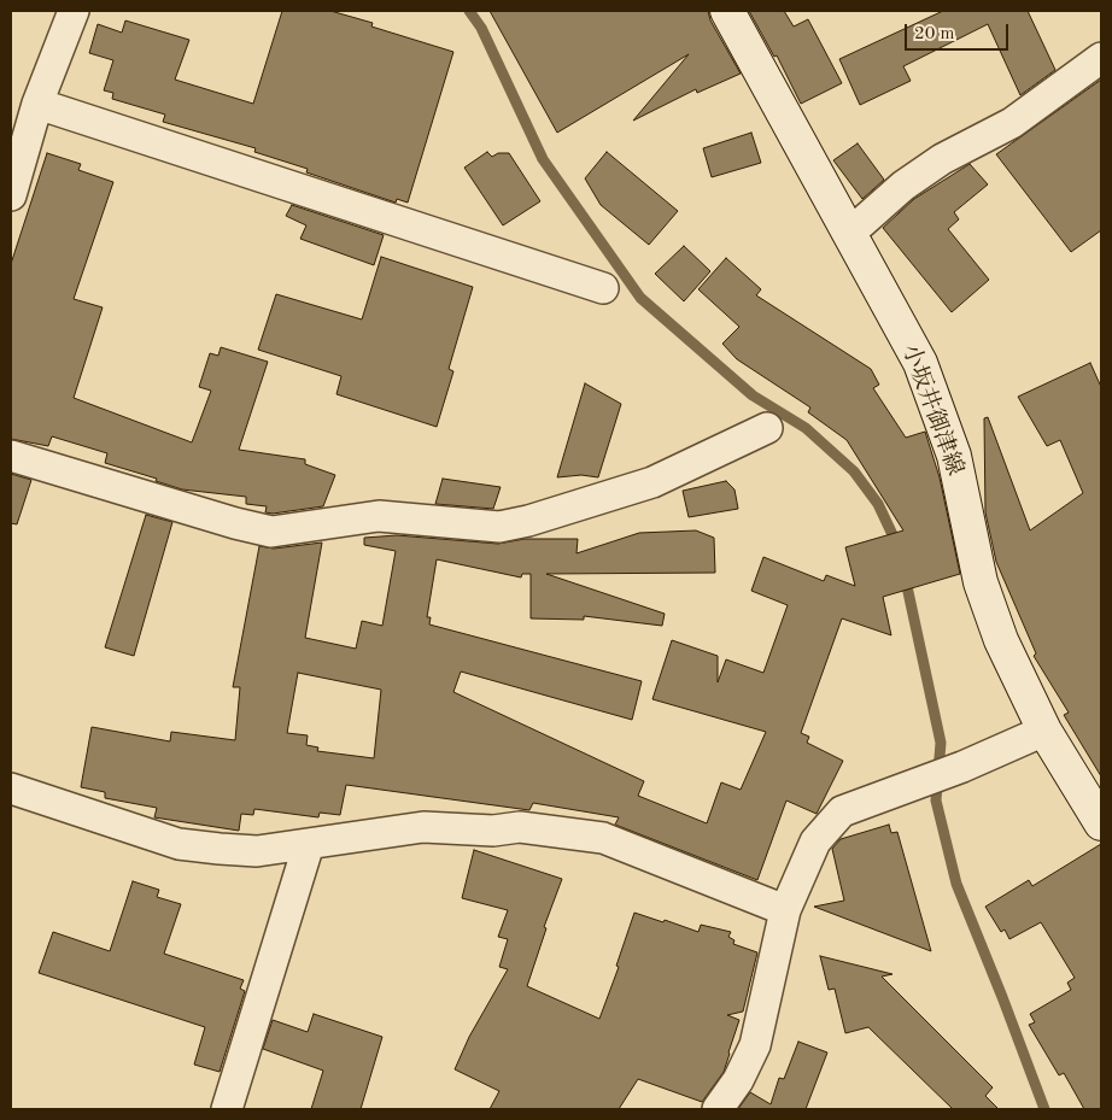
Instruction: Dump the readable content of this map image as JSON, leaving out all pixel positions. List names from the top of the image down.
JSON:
{
  "streets": {
    "main road": ["小坂井御津線"]
  },
  "scale_bar": "20 m"
}
